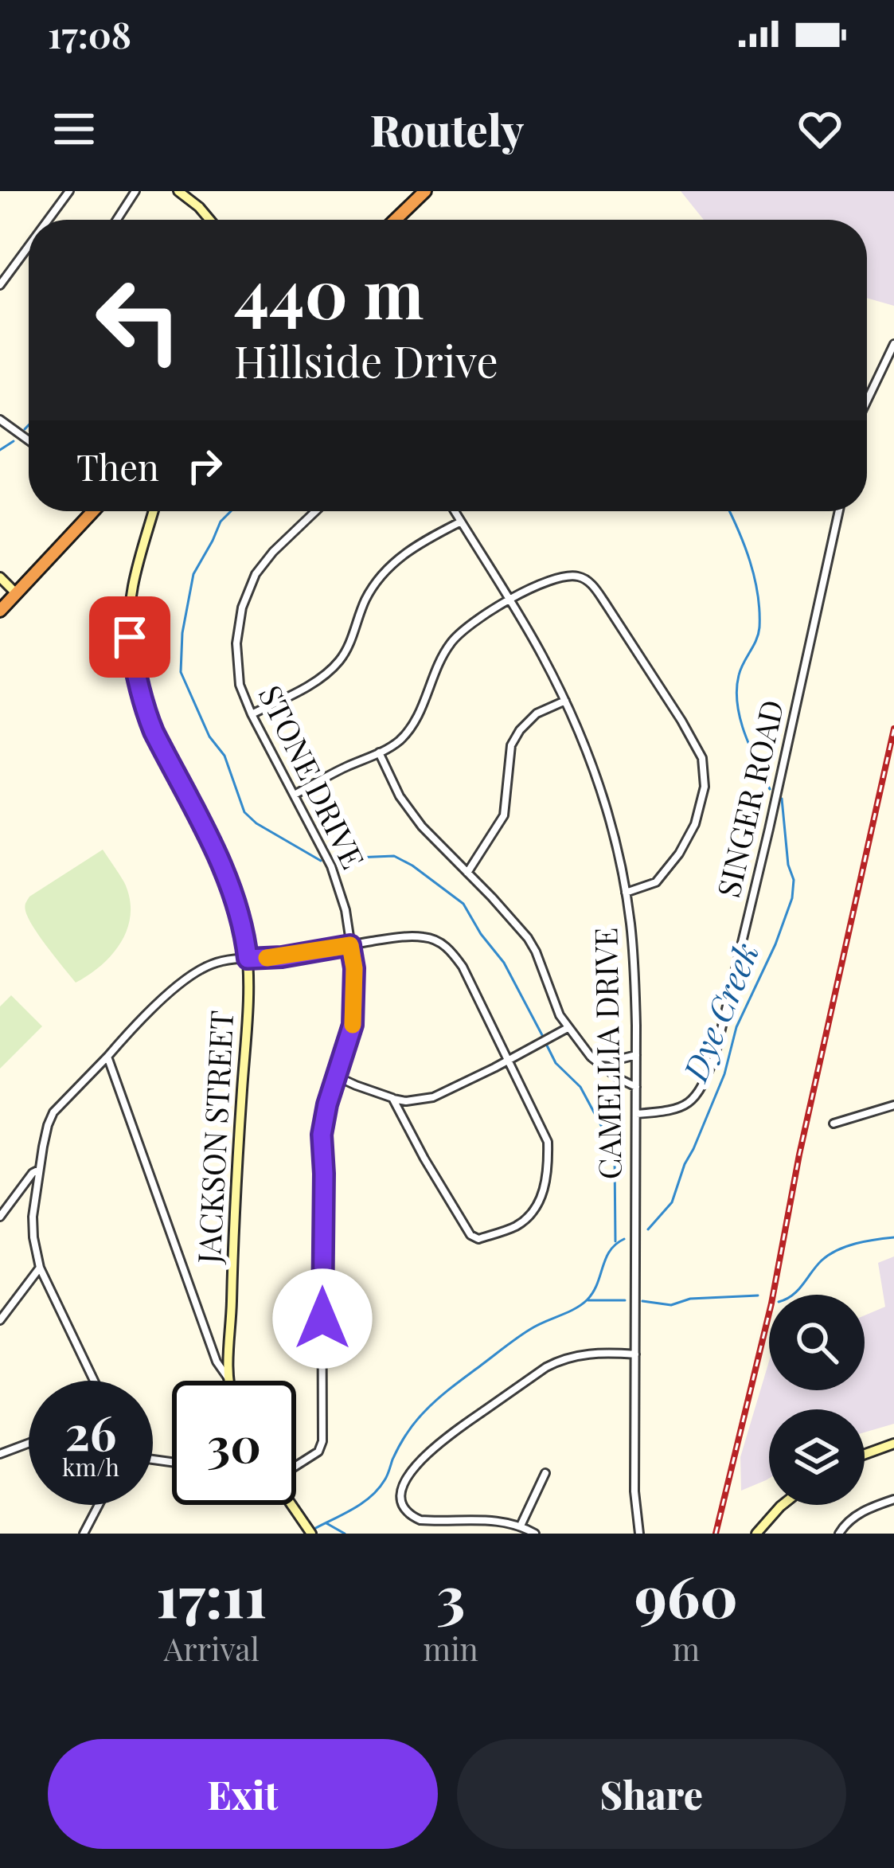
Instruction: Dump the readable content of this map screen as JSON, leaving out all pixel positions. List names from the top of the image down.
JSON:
{
  "streets": {
    "street": [
      "STONE DRIVE",
      "SINGER ROAD",
      "CAMELLIA DRIVE",
      "JACKSON STREET"
    ]
  },
  "crossings": [
    ["SINGER ROAD", "CAMELLIA DRIVE"]
  ],
  "water": ["Dye Creek"],
  "page": {
    "status": "17:08",
    "header": "Routely",
    "turn": ["440 m", "Hillside Drive"],
    "then": "Then",
    "speed": "26 km/h",
    "limit": "30",
    "eta": [
      "17:11",
      "Arrival",
      "3",
      "min",
      "960",
      "m"
    ],
    "buttons": ["Exit", "Share"]
  }
}
